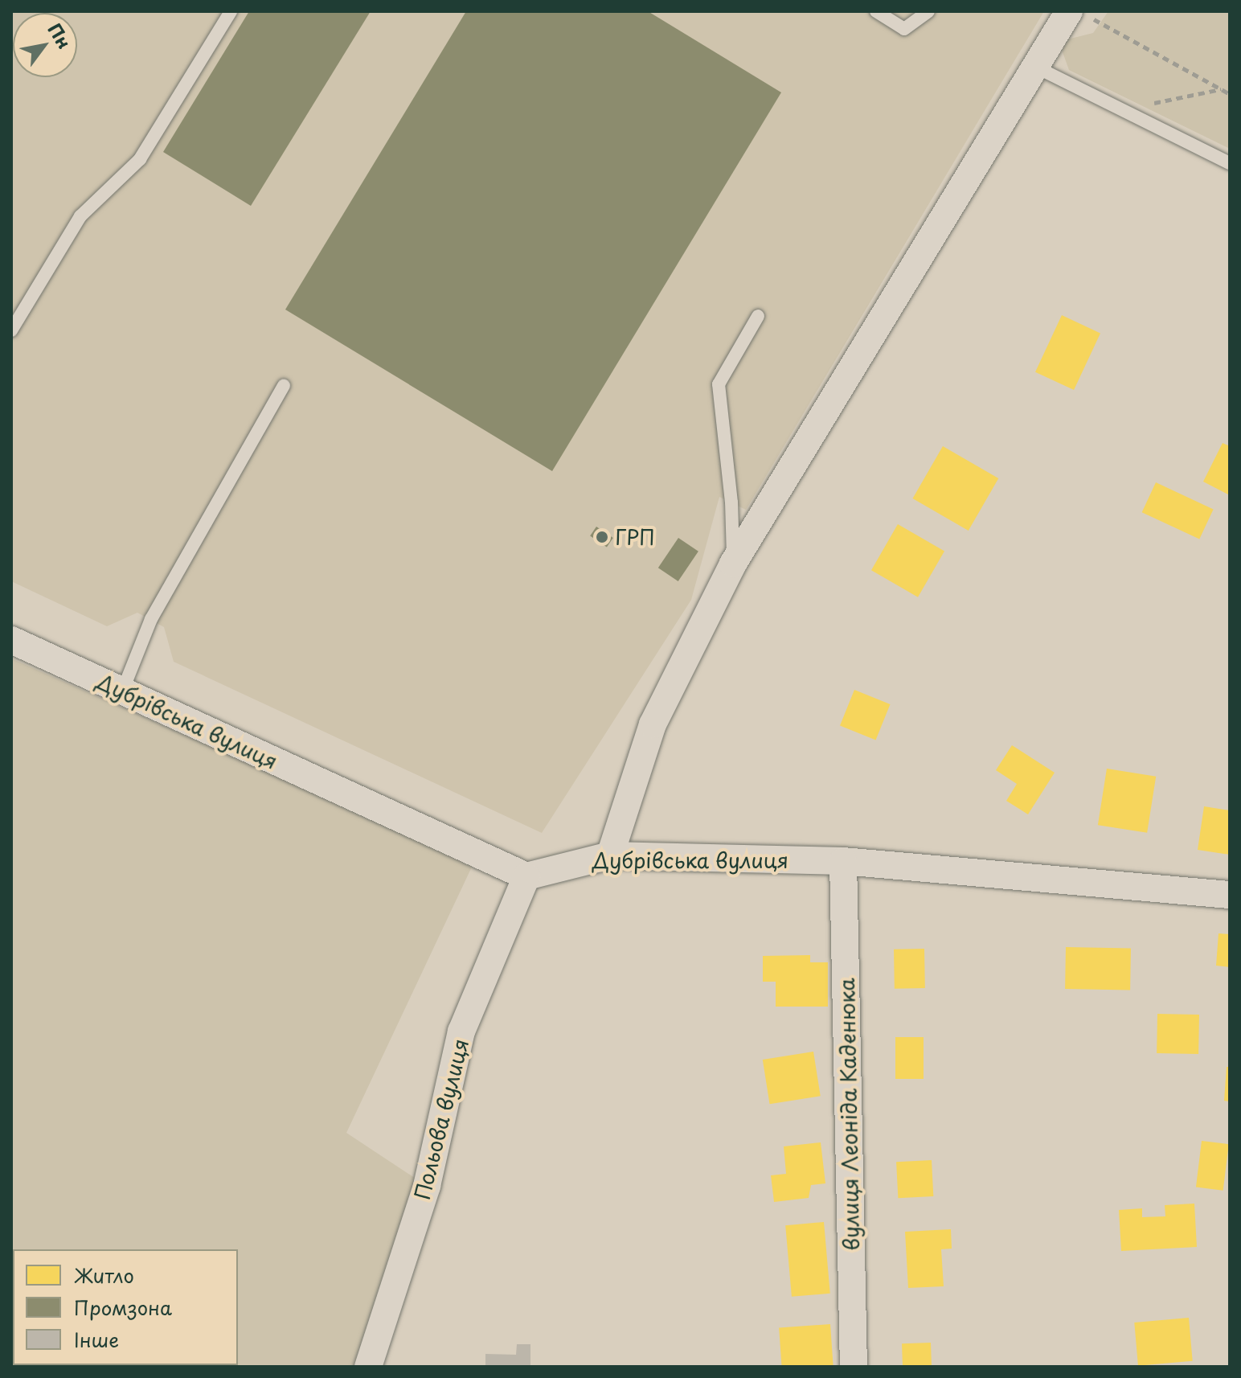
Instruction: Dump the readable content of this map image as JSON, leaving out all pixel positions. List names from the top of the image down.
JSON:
{
  "streets": {
    "street": ["Дубрівська вулиця", "вулиця Леоніда Каденюка", "Польова вулиця"]
  },
  "crossings": [
    ["Дубрівська вулиця", "вулиця Леоніда Каденюка"],
    ["Дубрівська вулиця", "Польова вулиця"]
  ],
  "places": ["ГРП"],
  "legend": ["Житло", "Промзона", "Інше"],
  "north": "top right"
}
